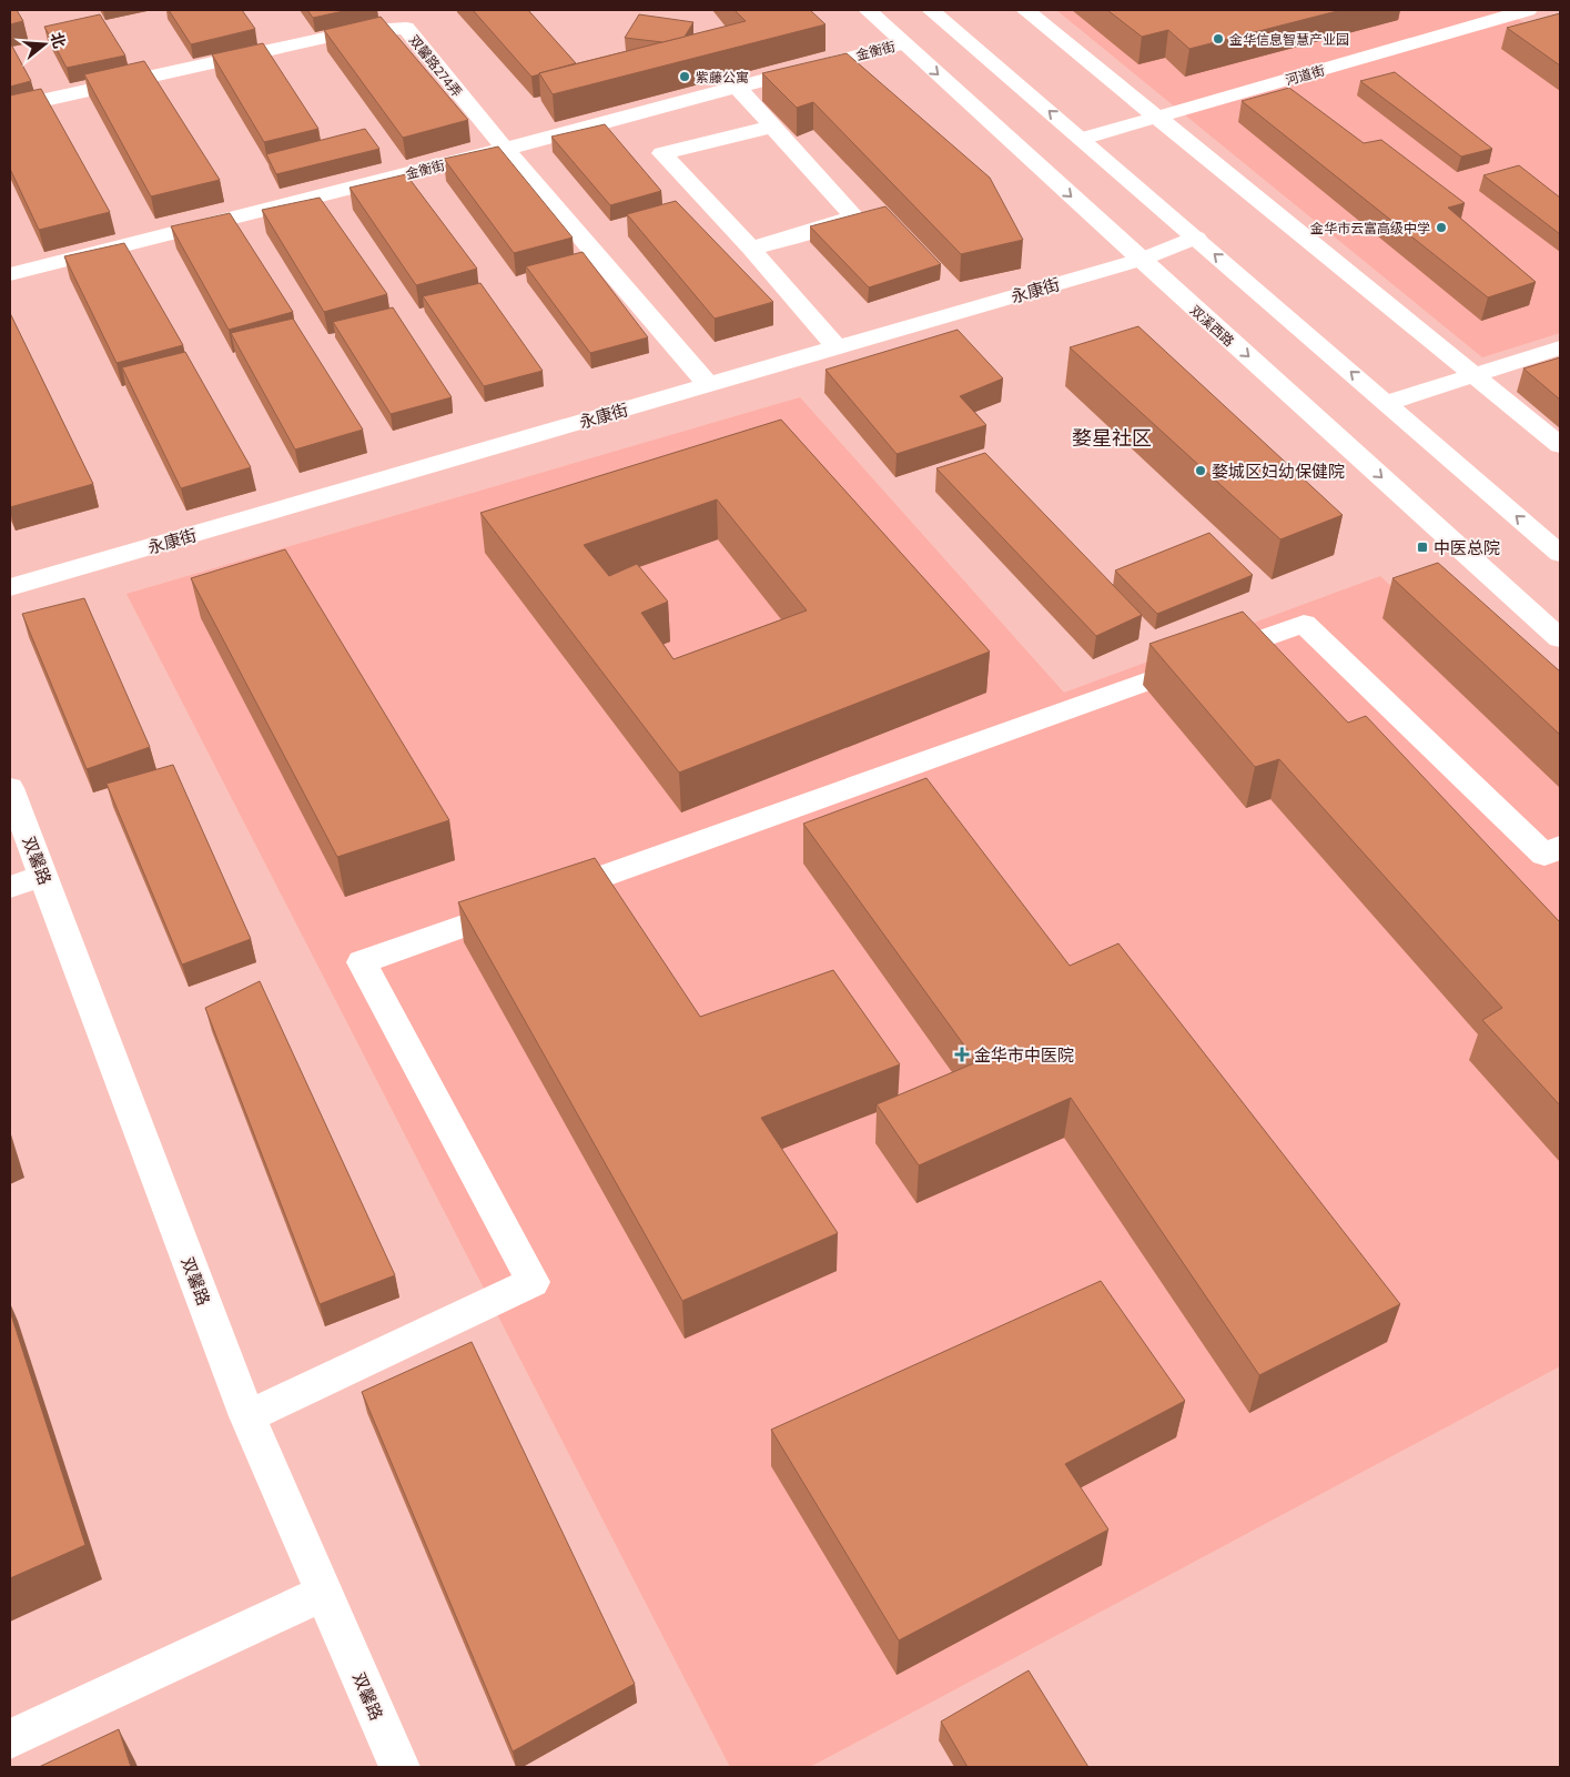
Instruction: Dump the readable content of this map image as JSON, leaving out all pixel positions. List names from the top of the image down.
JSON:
{
  "streets": {
    "street": [
      "金衡街",
      "双馨路274弄",
      "河道街",
      "永康街",
      "双溪西路",
      "双馨路"
    ]
  },
  "crossings": [
    ["金衡街", "双馨路274弄"],
    ["金衡街", "双溪西路"],
    ["双馨路274弄", "永康街"],
    ["永康街", "双溪西路"]
  ],
  "districts": ["婺星社区"],
  "places": {
    "other": [
      "金华信息智慧产业园",
      "紫藤公寓",
      "金华市云富高级中学",
      "婺城区妇幼保健院"
    ],
    "transit": ["中医总院"],
    "health": ["金华市中医院"]
  },
  "north": "right"
}
